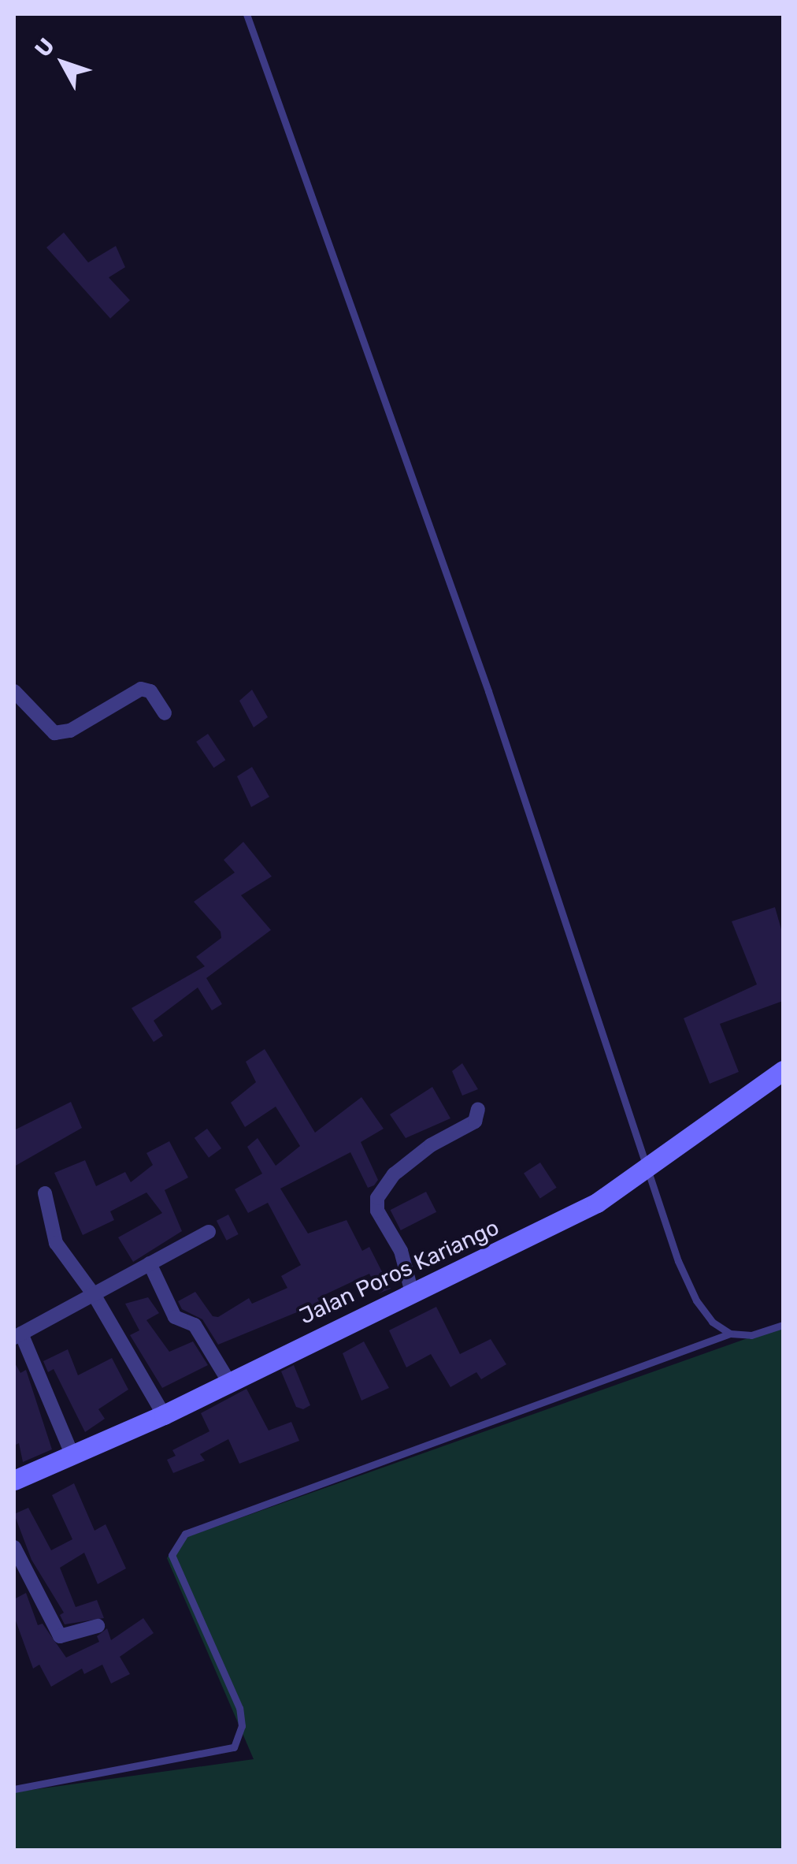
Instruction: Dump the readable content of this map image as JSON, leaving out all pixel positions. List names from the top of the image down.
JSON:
{
  "streets": {
    "main road": ["Jalan Poros Kariango"]
  },
  "north": "top left"
}
